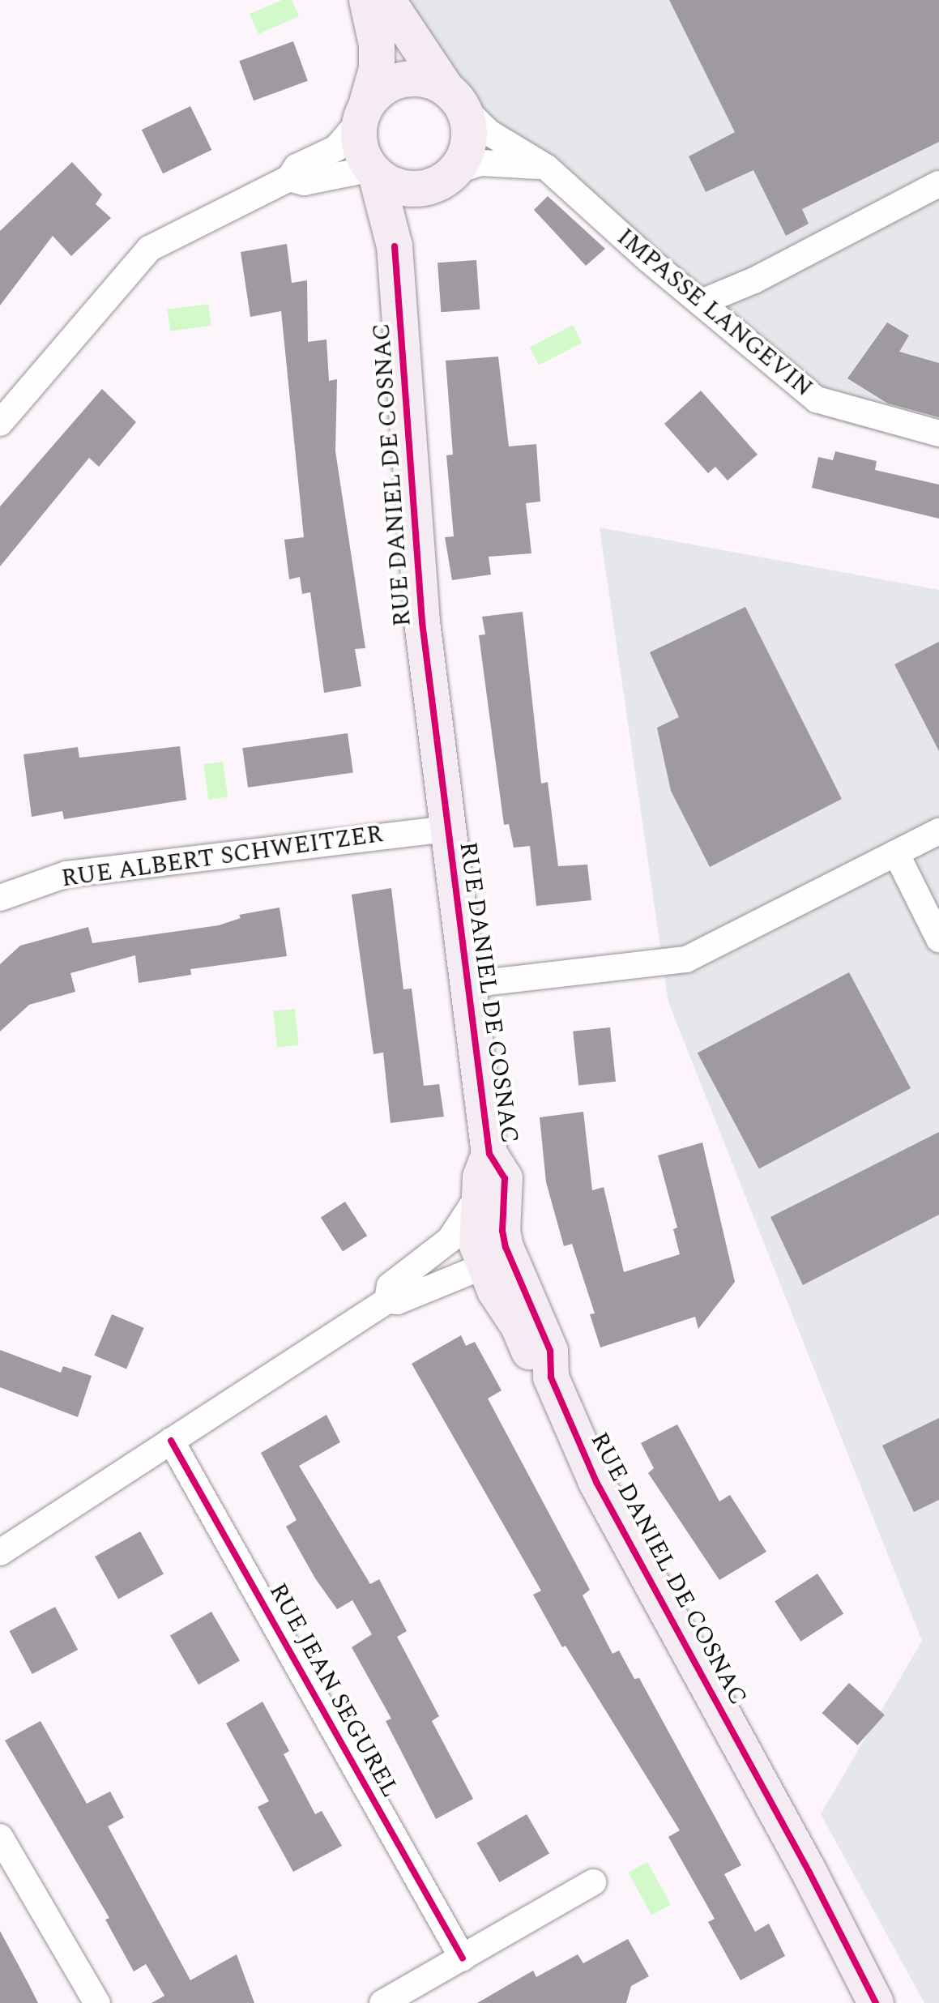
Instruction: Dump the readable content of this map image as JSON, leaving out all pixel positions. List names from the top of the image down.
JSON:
{
  "streets": {
    "street": [
      "IMPASSE LANGEVIN",
      "RUE DANIEL DE COSNAC",
      "RUE ALBERT SCHWEITZER",
      "RUE JEAN SEGUREL"
    ]
  },
  "crossings": [
    ["IMPASSE LANGEVIN", "RUE DANIEL DE COSNAC"],
    ["RUE DANIEL DE COSNAC", "RUE ALBERT SCHWEITZER"]
  ]
}
